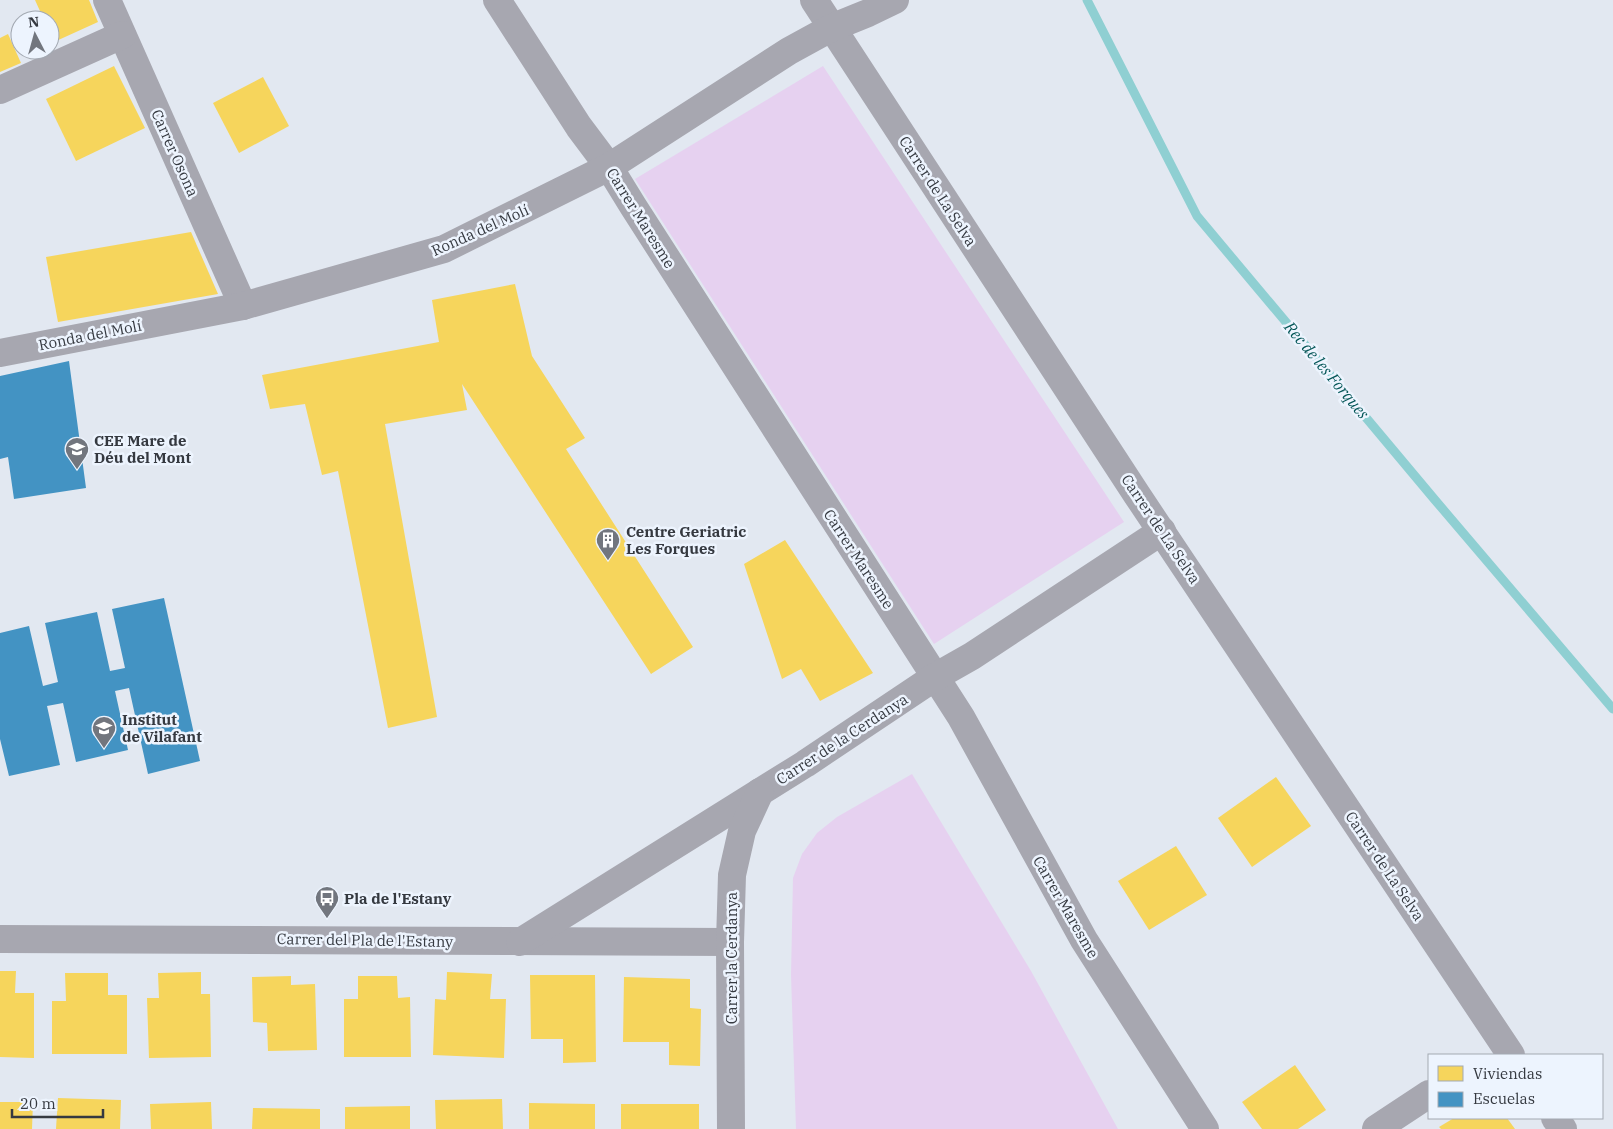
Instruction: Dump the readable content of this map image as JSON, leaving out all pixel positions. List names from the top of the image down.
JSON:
{
  "streets": {
    "street": [
      "Carrer Osona",
      "Carrer de La Selva",
      "Carrer Maresme",
      "Ronda del Molí",
      "Carrer de la Cerdanya",
      "Carrer del Pla de l'Estany",
      "Carrer la Cerdanya"
    ]
  },
  "crossings": [
    ["Carrer Osona", "Ronda del Molí"],
    ["Carrer de La Selva", "Ronda del Molí"],
    ["Carrer de La Selva", "Carrer de la Cerdanya"],
    ["Carrer Maresme", "Ronda del Molí"],
    ["Carrer Maresme", "Carrer de la Cerdanya"],
    ["Carrer de la Cerdanya", "Carrer del Pla de l'Estany"],
    ["Carrer de la Cerdanya", "Carrer la Cerdanya"],
    ["Carrer del Pla de l'Estany", "Carrer la Cerdanya"]
  ],
  "water": ["Rec de les Forques"],
  "places": {
    "school or university": ["CEE Mare de Déu del Mont", "Institut de Vilafant"],
    "building": ["Centre Geriatric Les Forques"],
    "bus stop": ["Pla de l'Estany"]
  },
  "legend": ["Viviendas", "Escuelas"],
  "scale_bar": "20 m",
  "north": "top"
}
